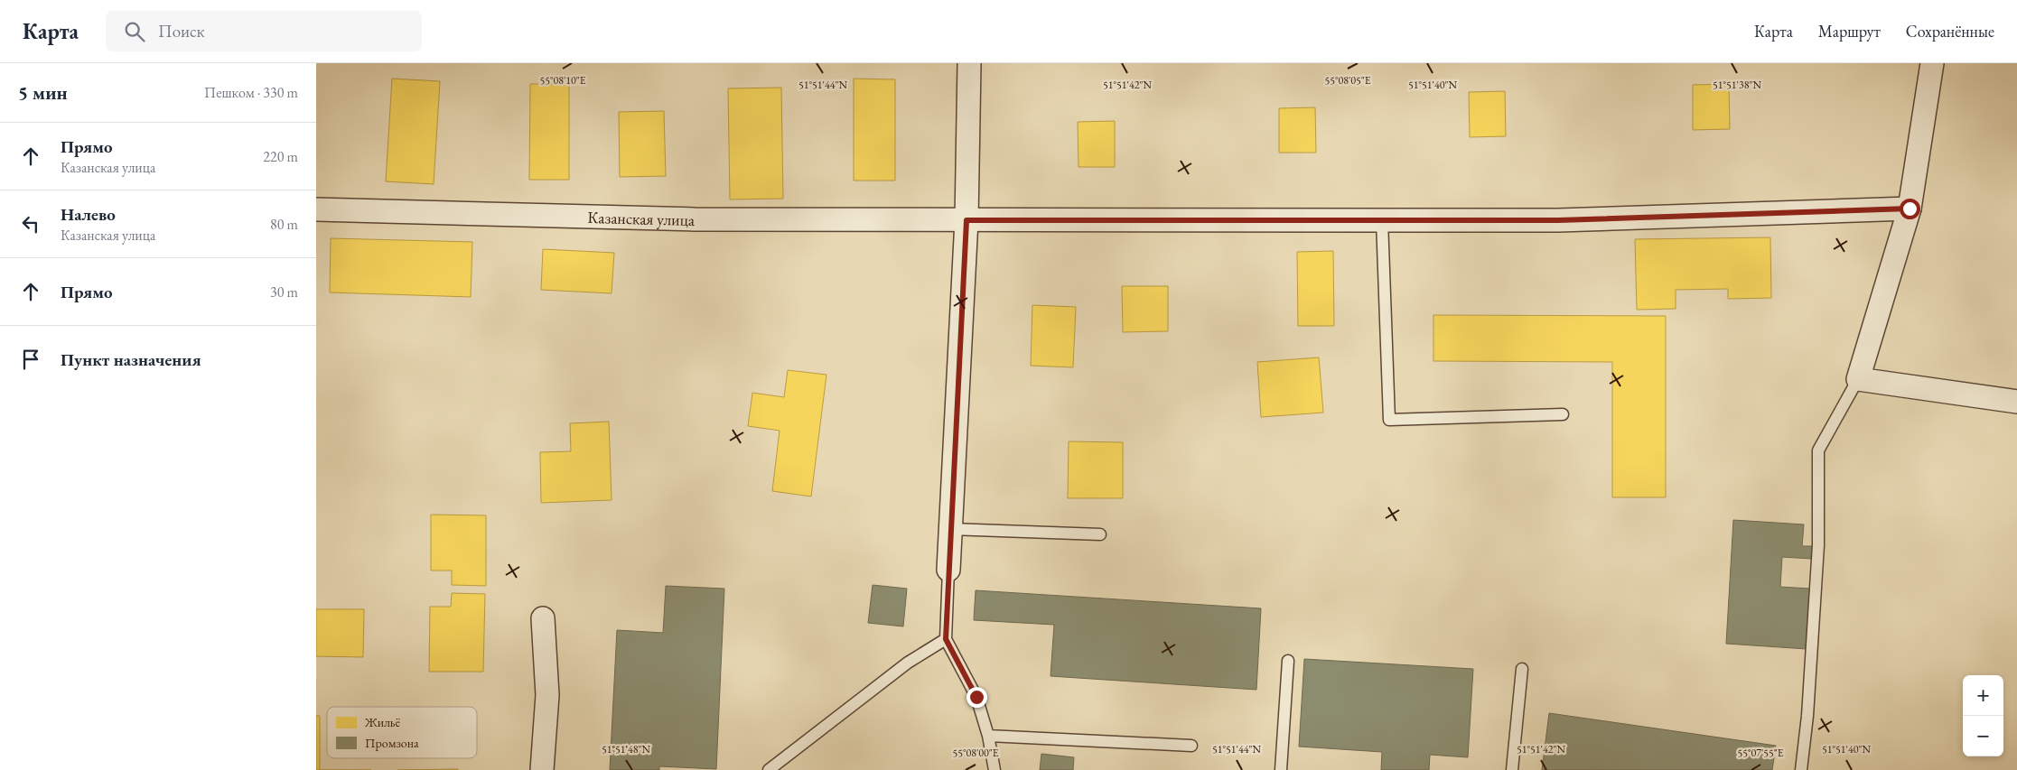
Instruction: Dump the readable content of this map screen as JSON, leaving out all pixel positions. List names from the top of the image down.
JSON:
{
  "streets": {
    "street": ["Казанская улица"]
  },
  "legend": ["Жильё", "Промзона"],
  "page": {
    "header": "Карта",
    "search": "Поиск",
    "nav": ["Карта", "Маршрут", "Сохранённые"],
    "heading": ["5 мин", "Пешком · 330 m"],
    "list": [
      ["Прямо", "Казанская улица", "220 m"],
      ["Налево", "Казанская улица", "80 m"],
      ["Прямо", "30 m"],
      "Пункт назначения"
    ],
    "map_buttons": ["+", "−"]
  },
  "coordinates": [
    "55°08'10\"E",
    "55°08'05\"E",
    "51°51'44\"N",
    "51°51'42\"N",
    "51°51'40\"N",
    "51°51'38\"N",
    "51°51'48\"N",
    "55°08'00\"E",
    "55°07'55\"E"
  ]
}
